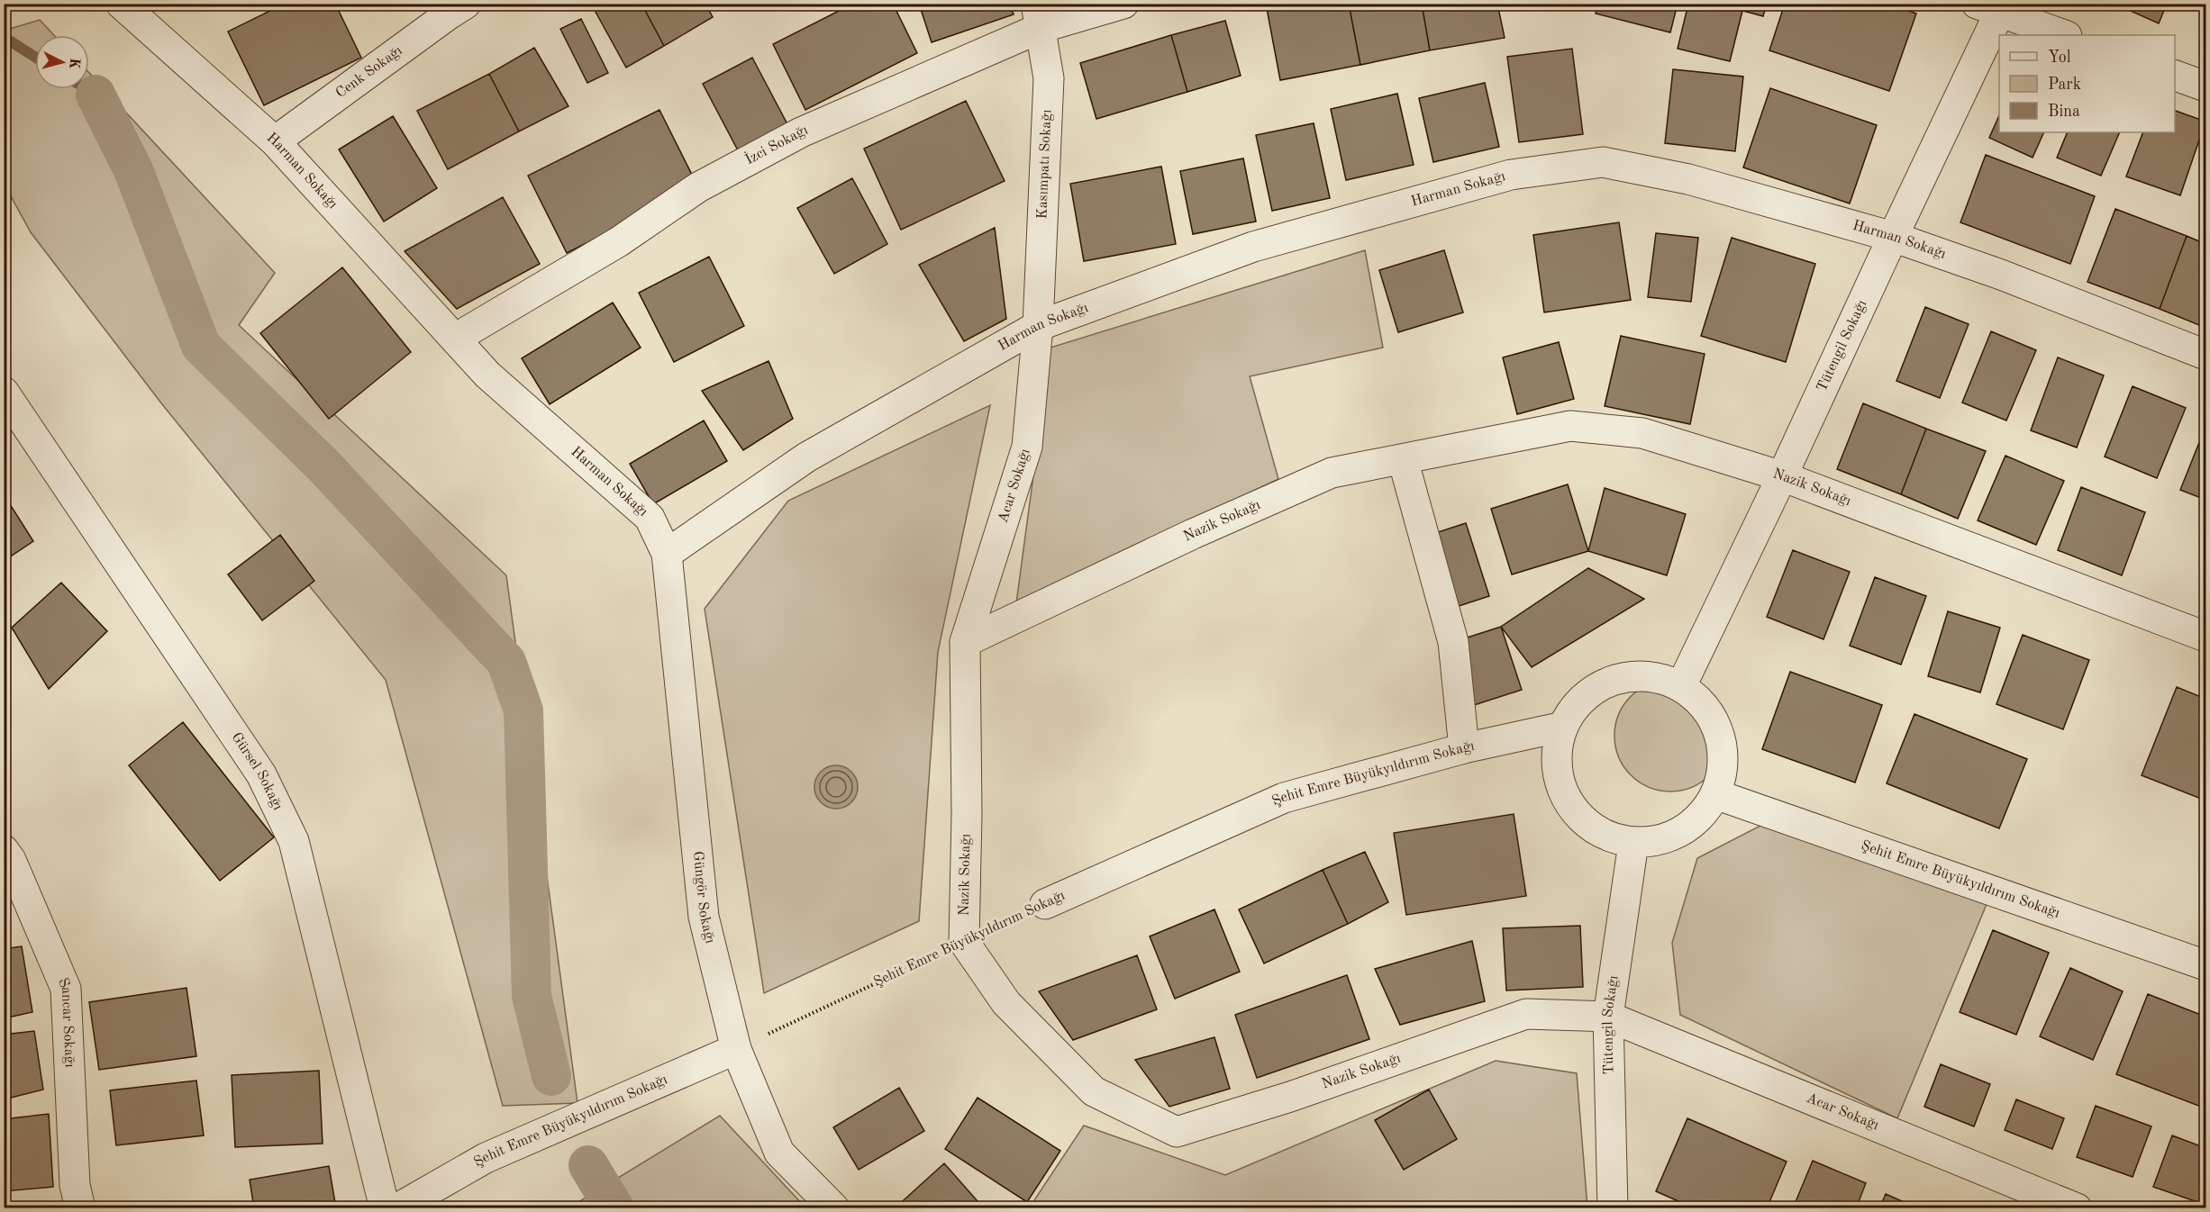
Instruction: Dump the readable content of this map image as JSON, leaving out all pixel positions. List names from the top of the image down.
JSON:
{
  "streets": {
    "street": [
      "Cenk Sokağı",
      "İzci Sokağı",
      "Kasımpatı Sokağı",
      "Harman Sokağı",
      "Tütengil Sokağı",
      "Acar Sokağı",
      "Nazik Sokağı",
      "Gürsel Sokağı",
      "Şehit Emre Büyükyıldırım Sokağı",
      "Güngör Sokağı",
      "Sancar Sokağı"
    ]
  },
  "crossings": [
    ["Cenk Sokağı", "Harman Sokağı"],
    ["İzci Sokağı", "Kasımpatı Sokağı"],
    ["İzci Sokağı", "Harman Sokağı"],
    ["Kasımpatı Sokağı", "Harman Sokağı"],
    ["Kasımpatı Sokağı", "Acar Sokağı"],
    ["Harman Sokağı", "Tütengil Sokağı"],
    ["Harman Sokağı", "Acar Sokağı"],
    ["Harman Sokağı", "Güngör Sokağı"],
    ["Tütengil Sokağı", "Acar Sokağı"],
    ["Tütengil Sokağı", "Nazik Sokağı"],
    ["Tütengil Sokağı", "Şehit Emre Büyükyıldırım Sokağı"],
    ["Acar Sokağı", "Nazik Sokağı"],
    ["Nazik Sokağı", "Şehit Emre Büyükyıldırım Sokağı"],
    ["Şehit Emre Büyükyıldırım Sokağı", "Güngör Sokağı"]
  ],
  "legend": ["Yol", "Park", "Bina"],
  "north": "right"
}
